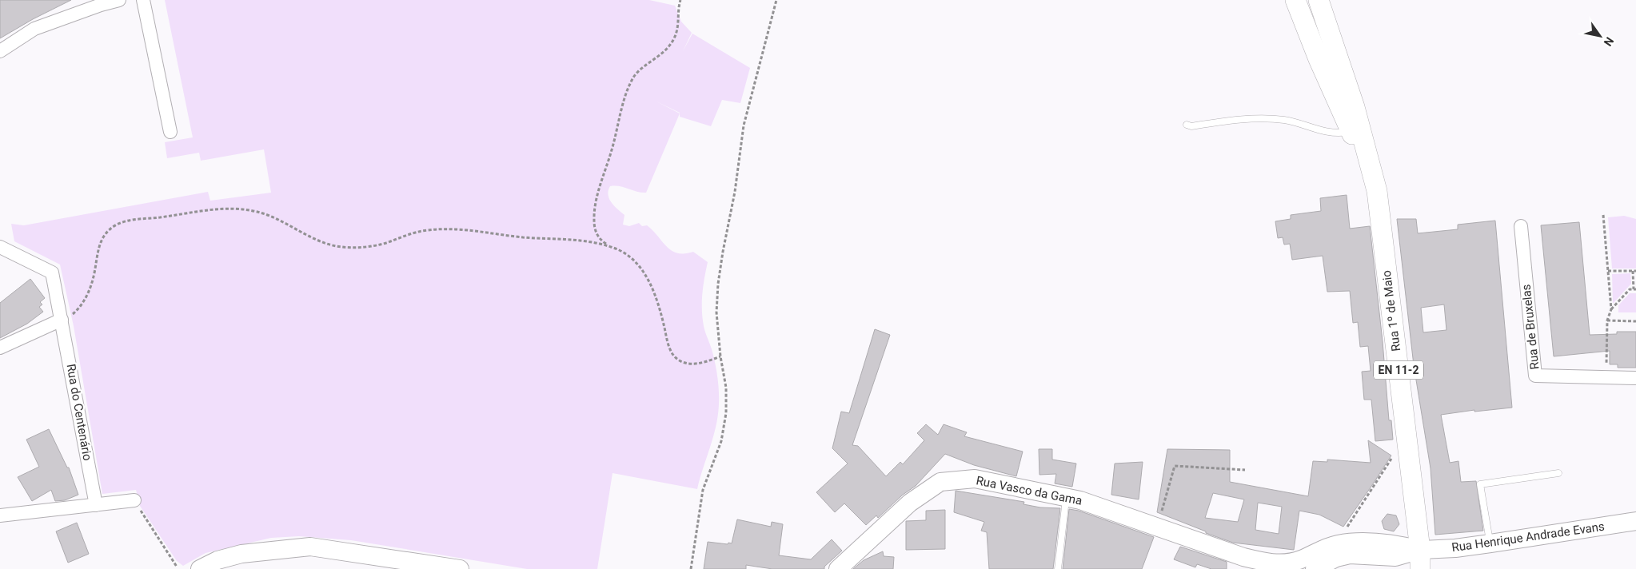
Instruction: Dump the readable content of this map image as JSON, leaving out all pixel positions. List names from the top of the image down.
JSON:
{
  "streets": {
    "main road": ["Rua 1º de Maio", "EN 11-2"],
    "street": [
      "Rua de Bruxelas",
      "Rua do Centenário",
      "Rua Vasco da Gama",
      "Rua Henrique Andrade Evans"
    ]
  },
  "crossings": [
    ["Rua 1º de Maio", "EN 11-2"],
    ["Rua 1º de Maio", "Rua Vasco da Gama"],
    ["Rua 1º de Maio", "Rua Henrique Andrade Evans"],
    ["Rua Vasco da Gama", "Rua Henrique Andrade Evans"]
  ],
  "north": "bottom right"
}
